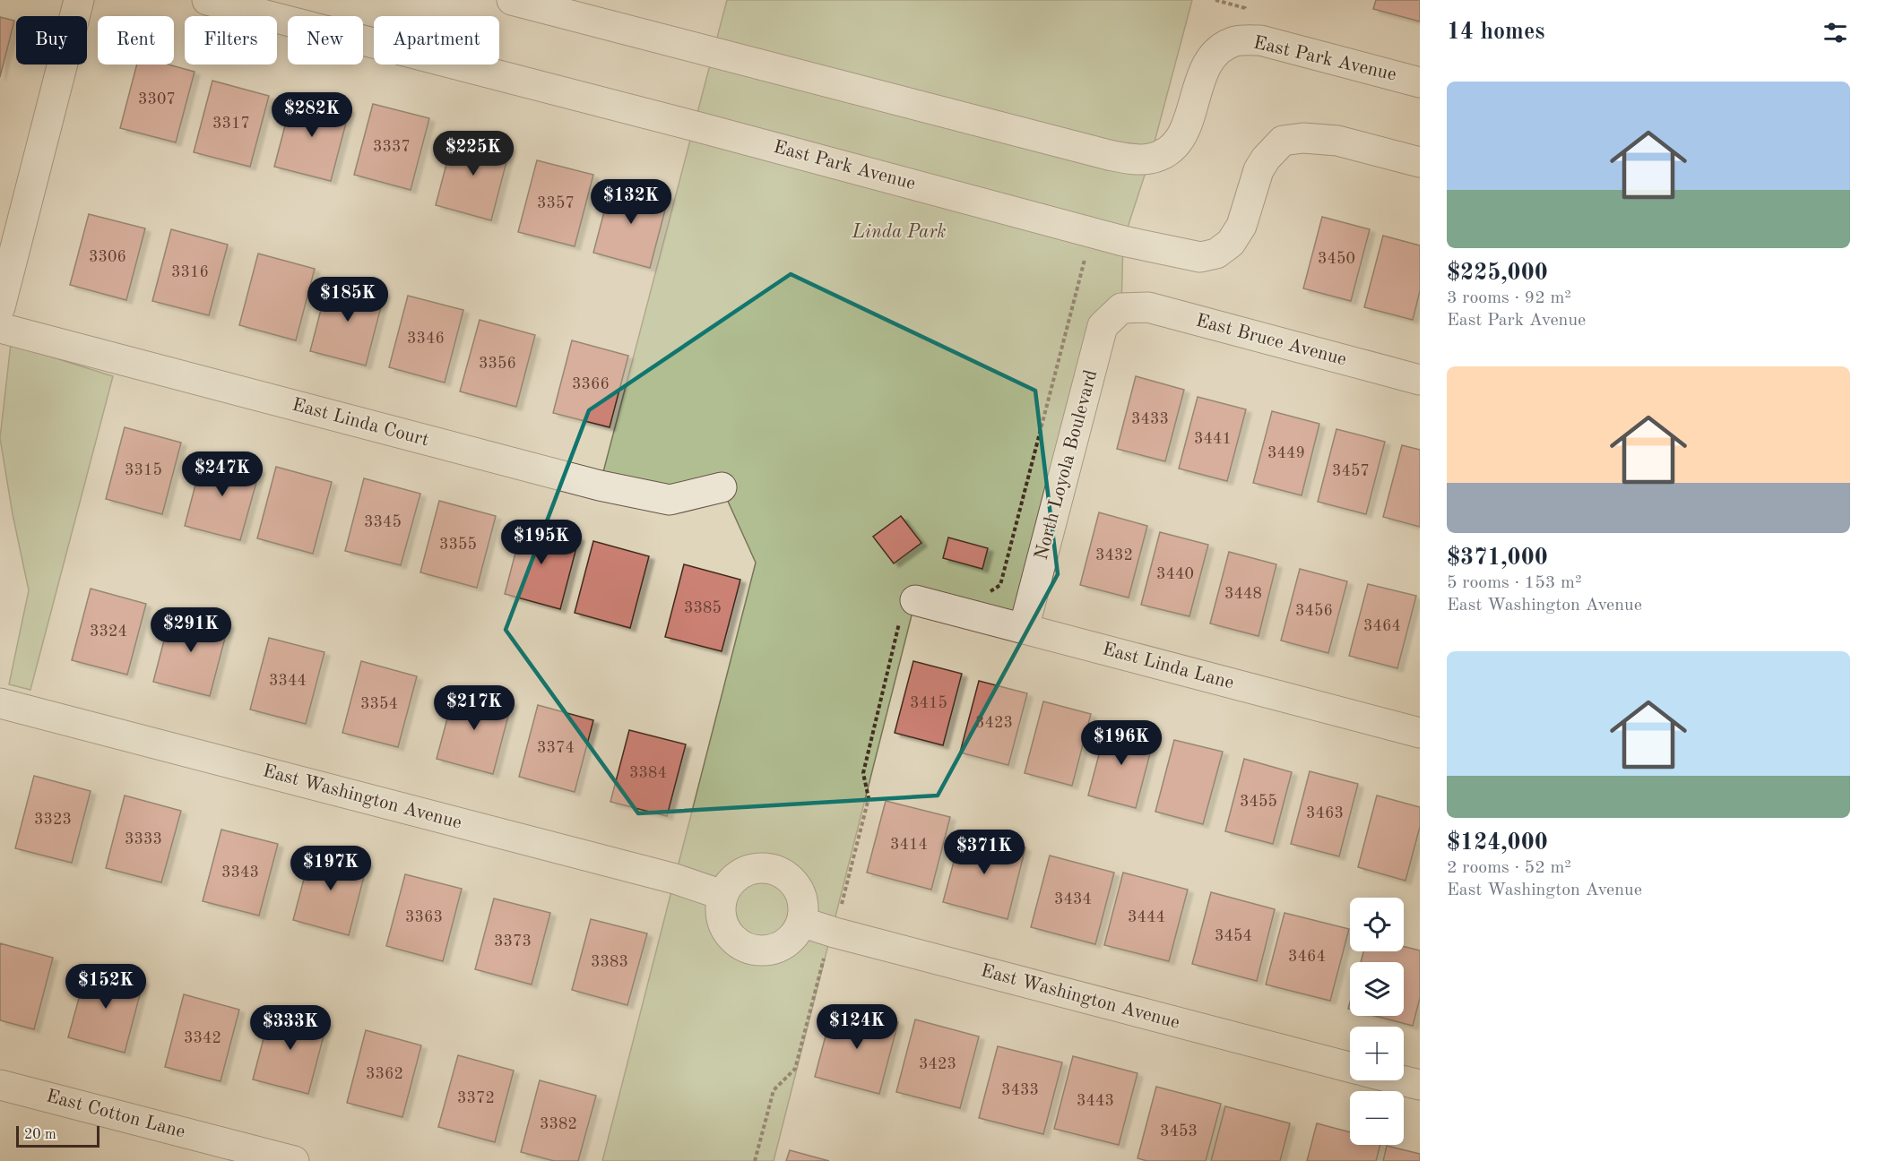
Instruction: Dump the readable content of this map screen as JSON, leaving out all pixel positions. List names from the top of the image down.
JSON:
{
  "streets": {
    "street": [
      "East Park Avenue",
      "East Bruce Avenue",
      "East Linda Court",
      "North Loyola Boulevard",
      "East Linda Lane",
      "East Washington Avenue",
      "East Cotton Lane"
    ]
  },
  "crossings": [
    ["East Bruce Avenue", "North Loyola Boulevard"],
    ["North Loyola Boulevard", "East Linda Lane"]
  ],
  "parks": ["Linda Park"],
  "house_numbers": [
    "3307",
    "3317",
    "3337",
    "3357",
    "3306",
    "3450",
    "3316",
    "3346",
    "3356",
    "3366",
    "3433",
    "3441",
    "3449",
    "3315",
    "3457",
    "3345",
    "3355",
    "3432",
    "3440",
    "3448",
    "3385",
    "3456",
    "3464",
    "3324",
    "3344",
    "3415",
    "3354",
    "3423",
    "3374",
    "3384",
    "3455",
    "3463",
    "3323",
    "3333",
    "3414",
    "3343",
    "3434",
    "3363",
    "3444",
    "3454",
    "3373",
    "3464",
    "3383",
    "3342",
    "3423",
    "3362",
    "3433",
    "3372",
    "3443",
    "3382",
    "3453"
  ],
  "scale_bar": "20 m",
  "page": {
    "heading": "14 homes",
    "chip": [
      "Buy",
      "Rent",
      "Filters",
      "New",
      "Apartment"
    ],
    "list": [
      {
        "name": "$225,000",
        "note": "3 rooms · 92 m² · East Park Avenue"
      },
      {
        "name": "$371,000",
        "note": "5 rooms · 153 m² · East Washington Avenue"
      },
      {
        "name": "$124,000",
        "note": "2 rooms · 52 m² · East Washington Avenue"
      }
    ],
    "price": [
      "$282K",
      "$225K",
      "$132K",
      "$185K",
      "$247K",
      "$195K",
      "$291K",
      "$217K",
      "$196K",
      "$371K",
      "$197K",
      "$152K",
      "$124K",
      "$333K"
    ],
    "map_buttons": ["+", "−"],
    "scale": "20 m"
  }
}
